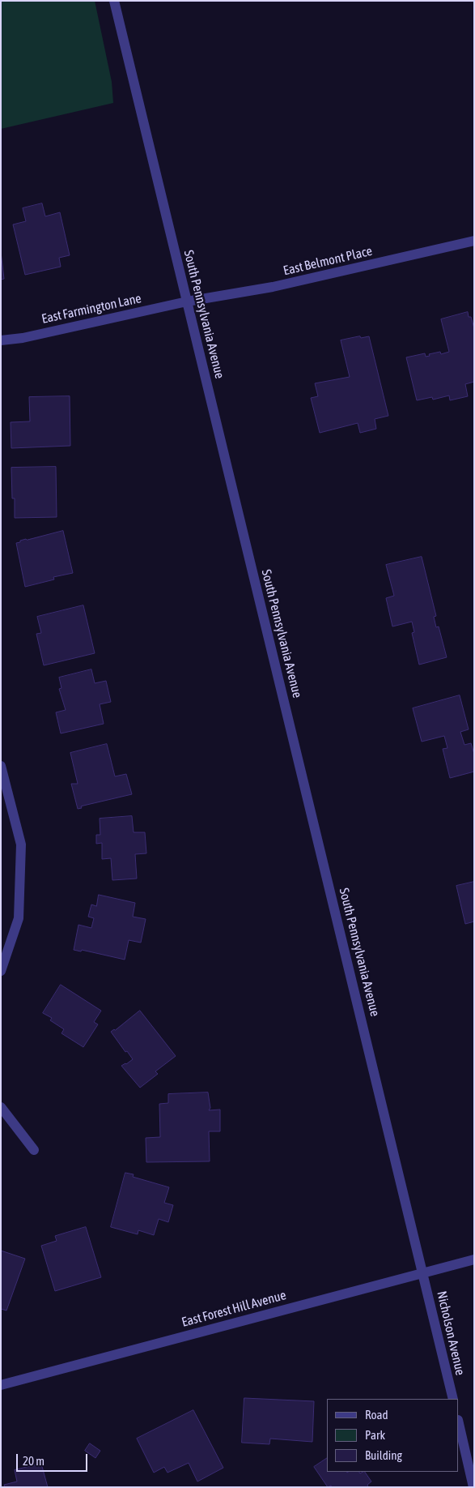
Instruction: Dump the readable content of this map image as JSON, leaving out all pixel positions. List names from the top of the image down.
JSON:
{
  "streets": {
    "street": [
      "East Belmont Place",
      "East Farmington Lane",
      "South Pennsylvania Avenue",
      "East Forest Hill Avenue",
      "Nicholson Avenue"
    ]
  },
  "crossings": [
    ["East Belmont Place", "East Farmington Lane"],
    ["East Belmont Place", "South Pennsylvania Avenue"],
    ["East Farmington Lane", "South Pennsylvania Avenue"],
    ["South Pennsylvania Avenue", "East Forest Hill Avenue"],
    ["South Pennsylvania Avenue", "Nicholson Avenue"],
    ["East Forest Hill Avenue", "Nicholson Avenue"]
  ],
  "legend": ["Road", "Park", "Building"],
  "scale_bar": "20 m"
}
